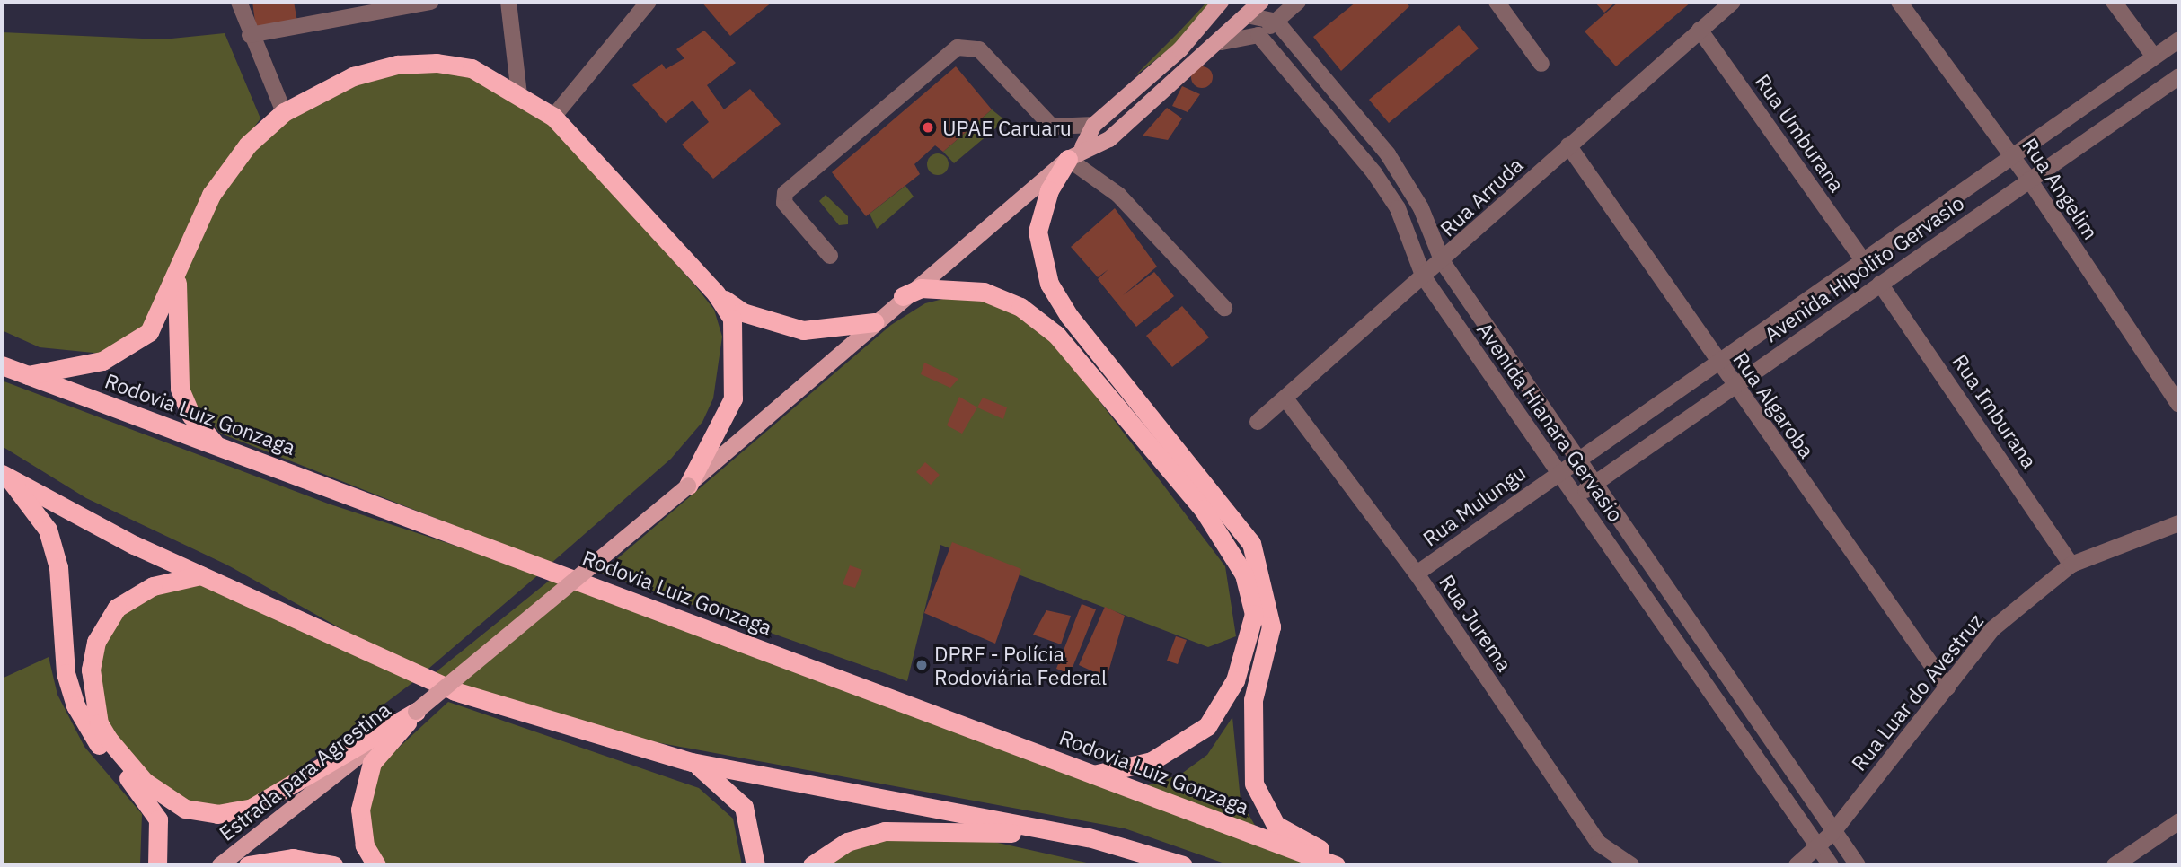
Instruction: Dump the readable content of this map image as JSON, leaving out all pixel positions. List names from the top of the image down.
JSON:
{
  "streets": {
    "highway": ["Rodovia Luiz Gonzaga"],
    "main road": ["Estrada para Agrestina"],
    "street": [
      "Rua Umburana",
      "Rua Angelim",
      "Rua Arruda",
      "Avenida Hipolito Gervasio",
      "Rua Algaroba",
      "Rua Imburana",
      "Avenida Hianara Gervasio",
      "Rua Mulungu",
      "Rua Jurema",
      "Rua Luar do Avestruz"
    ]
  },
  "crossings": [
    ["Rua Umburana", "Rua Arruda"],
    ["Rua Umburana", "Rua Mulungu"],
    ["Rua Angelim", "Avenida Hipolito Gervasio"],
    ["Rua Angelim", "Rua Mulungu"],
    ["Rua Arruda", "Rua Algaroba"],
    ["Rua Arruda", "Avenida Hianara Gervasio"],
    ["Rua Arruda", "Rua Jurema"],
    ["Avenida Hipolito Gervasio", "Rua Algaroba"],
    ["Avenida Hipolito Gervasio", "Rua Imburana"],
    ["Avenida Hipolito Gervasio", "Avenida Hianara Gervasio"],
    ["Rua Algaroba", "Rua Mulungu"],
    ["Rua Algaroba", "Rua Luar do Avestruz"],
    ["Rua Imburana", "Rua Luar do Avestruz"],
    ["Avenida Hianara Gervasio", "Rua Mulungu"],
    ["Avenida Hianara Gervasio", "Rua Luar do Avestruz"],
    ["Rua Mulungu", "Rua Jurema"]
  ],
  "places": ["UPAE Caruaru", "DPRF - Polícia Rodoviária Federal"]
}
